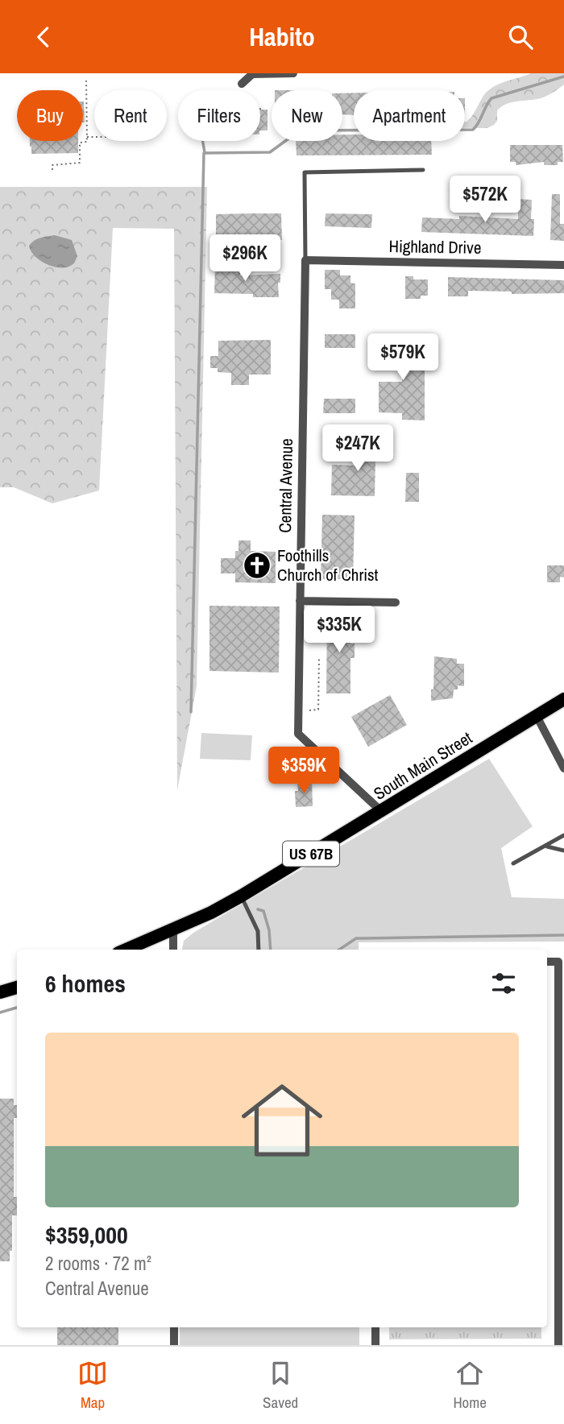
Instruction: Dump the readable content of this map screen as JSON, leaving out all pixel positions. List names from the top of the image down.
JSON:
{
  "streets": {
    "main road": ["South Main Street", "US 67B"],
    "street": ["Highland Drive", "Central Avenue"]
  },
  "crossings": [
    ["Highland Drive", "Central Avenue"],
    ["Central Avenue", "South Main Street"]
  ],
  "places": {
    "church": ["Foothills Church of Christ"]
  },
  "page": {
    "header": "Habito",
    "chip": [
      "Buy",
      "Rent",
      "Filters",
      "New",
      "Apartment"
    ],
    "price": [
      "$572K",
      "$296K",
      "$579K",
      "$247K",
      "$335K",
      "$359K"
    ],
    "heading": "6 homes",
    "list": [
      {
        "name": "$359,000",
        "note": "2 rooms · 72 m² · Central Avenue"
      }
    ],
    "tabs": ["Map", "Saved", "Home"]
  }
}
